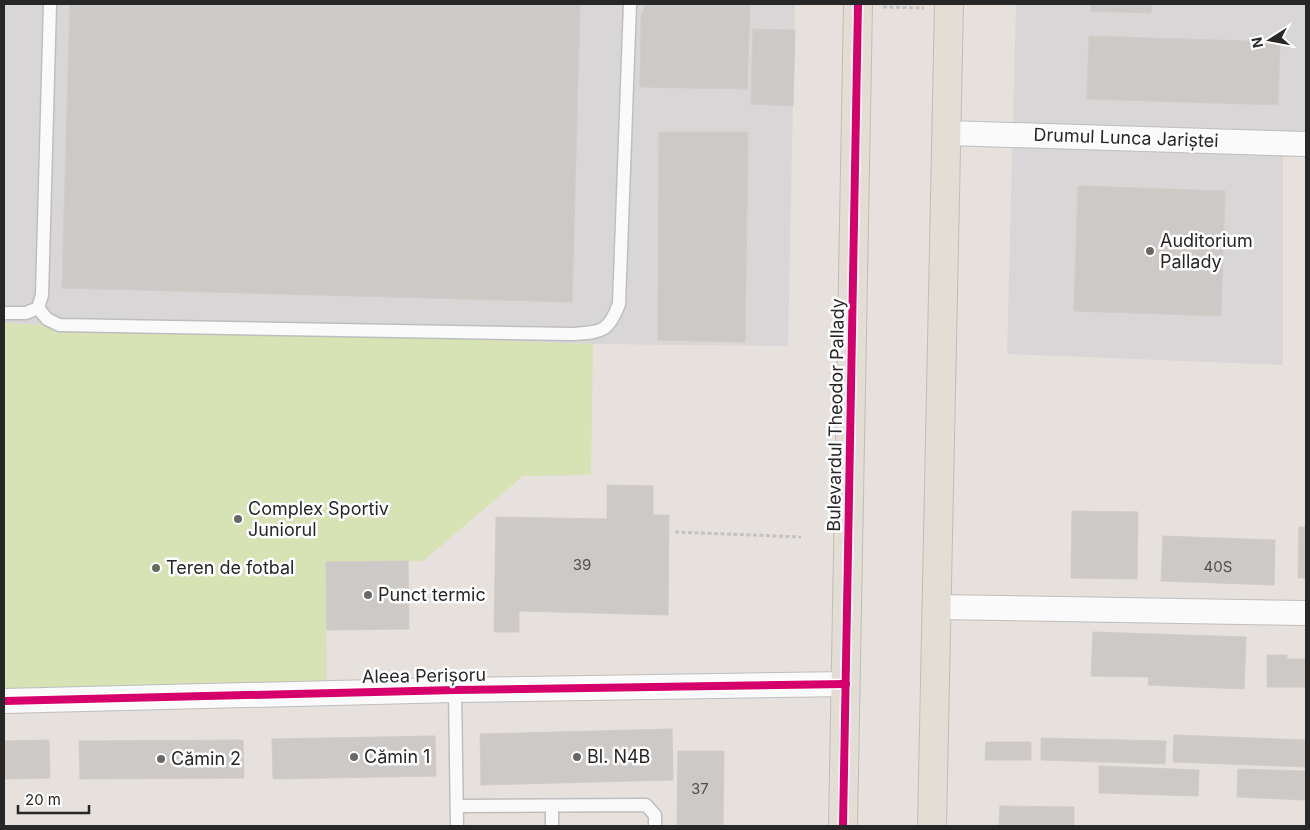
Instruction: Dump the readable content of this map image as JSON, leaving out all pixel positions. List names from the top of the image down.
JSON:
{
  "streets": {
    "main road": ["Bulevardul Theodor Pallady"],
    "street": ["Drumul Lunca Jariștei", "Aleea Perișoru"]
  },
  "crossings": [
    ["Bulevardul Theodor Pallady", "Aleea Perișoru"]
  ],
  "places": [
    "Auditorium Pallady",
    "Complex Sportiv Juniorul",
    "Teren de fotbal",
    "Punct termic",
    "Cămin 1",
    "Bl. N4B",
    "Cămin 2"
  ],
  "house_numbers": ["39", "40S", "37"],
  "scale_bar": "20 m",
  "north": "left"
}
